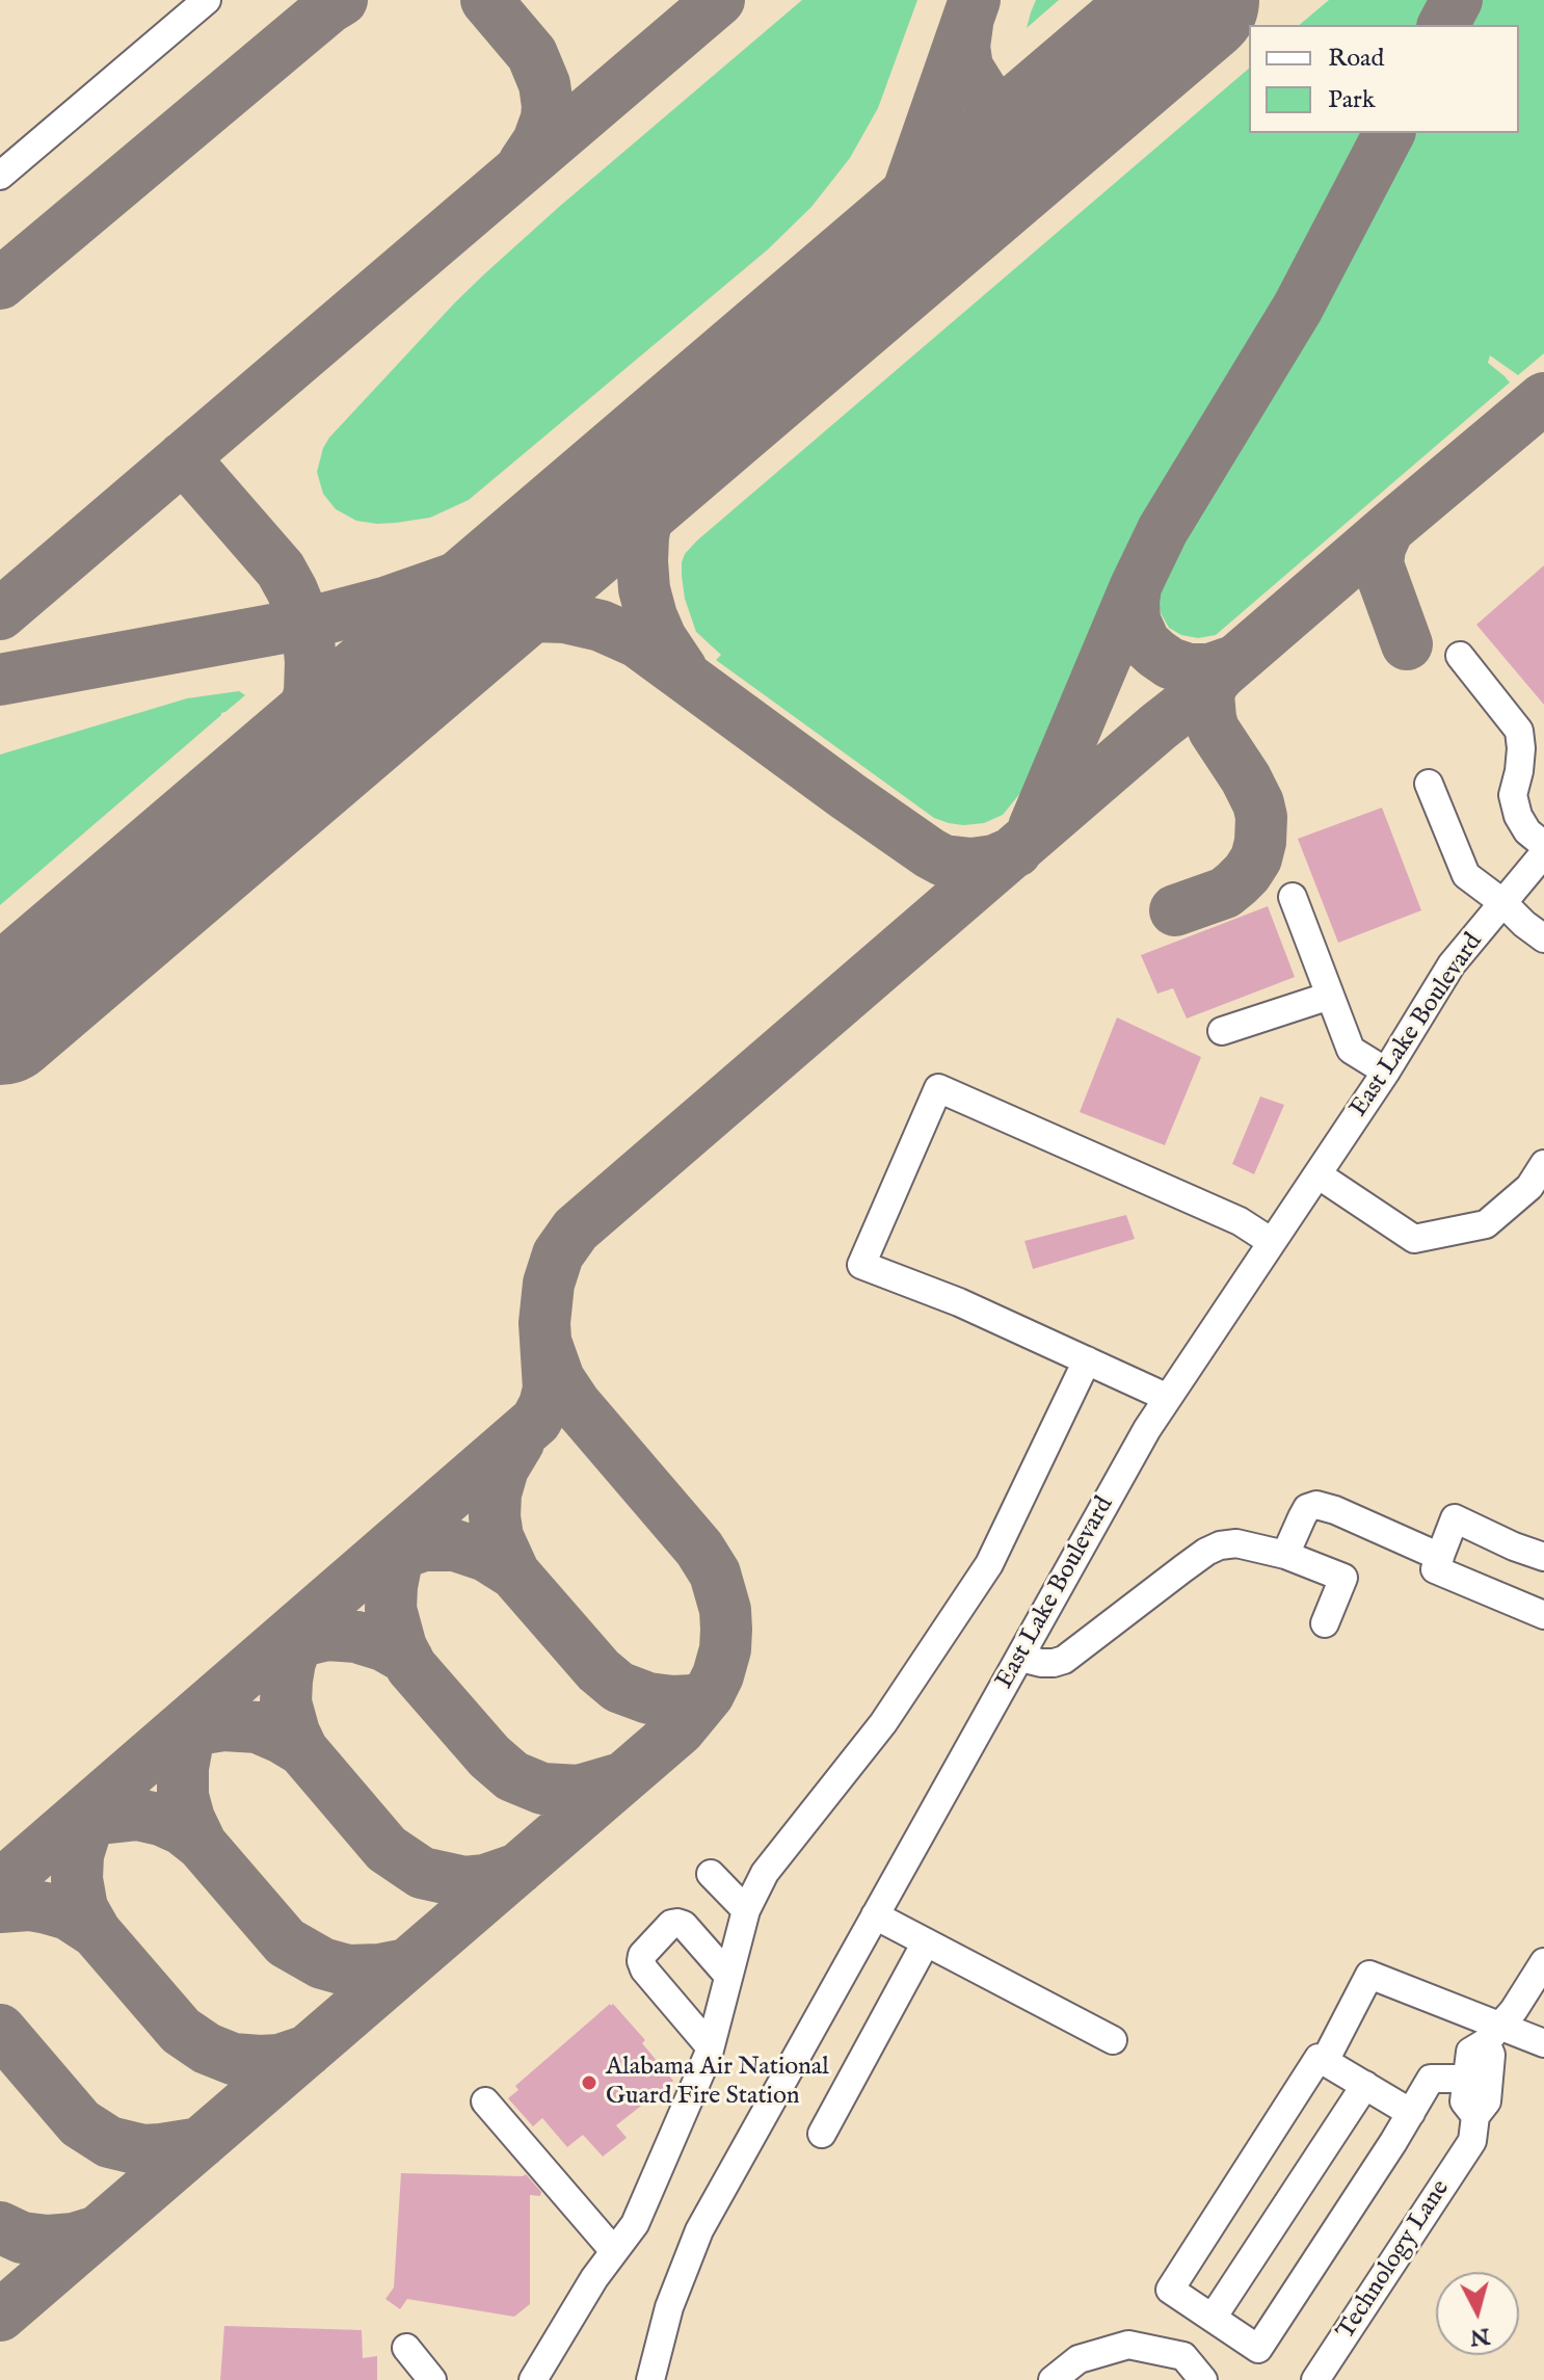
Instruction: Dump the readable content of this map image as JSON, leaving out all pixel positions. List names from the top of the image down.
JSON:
{
  "streets": {
    "street": ["East Lake Boulevard", "Technology Lane"]
  },
  "places": ["Alabama Air National Guard Fire Station"],
  "legend": ["Road", "Park"],
  "north": "bottom"
}
